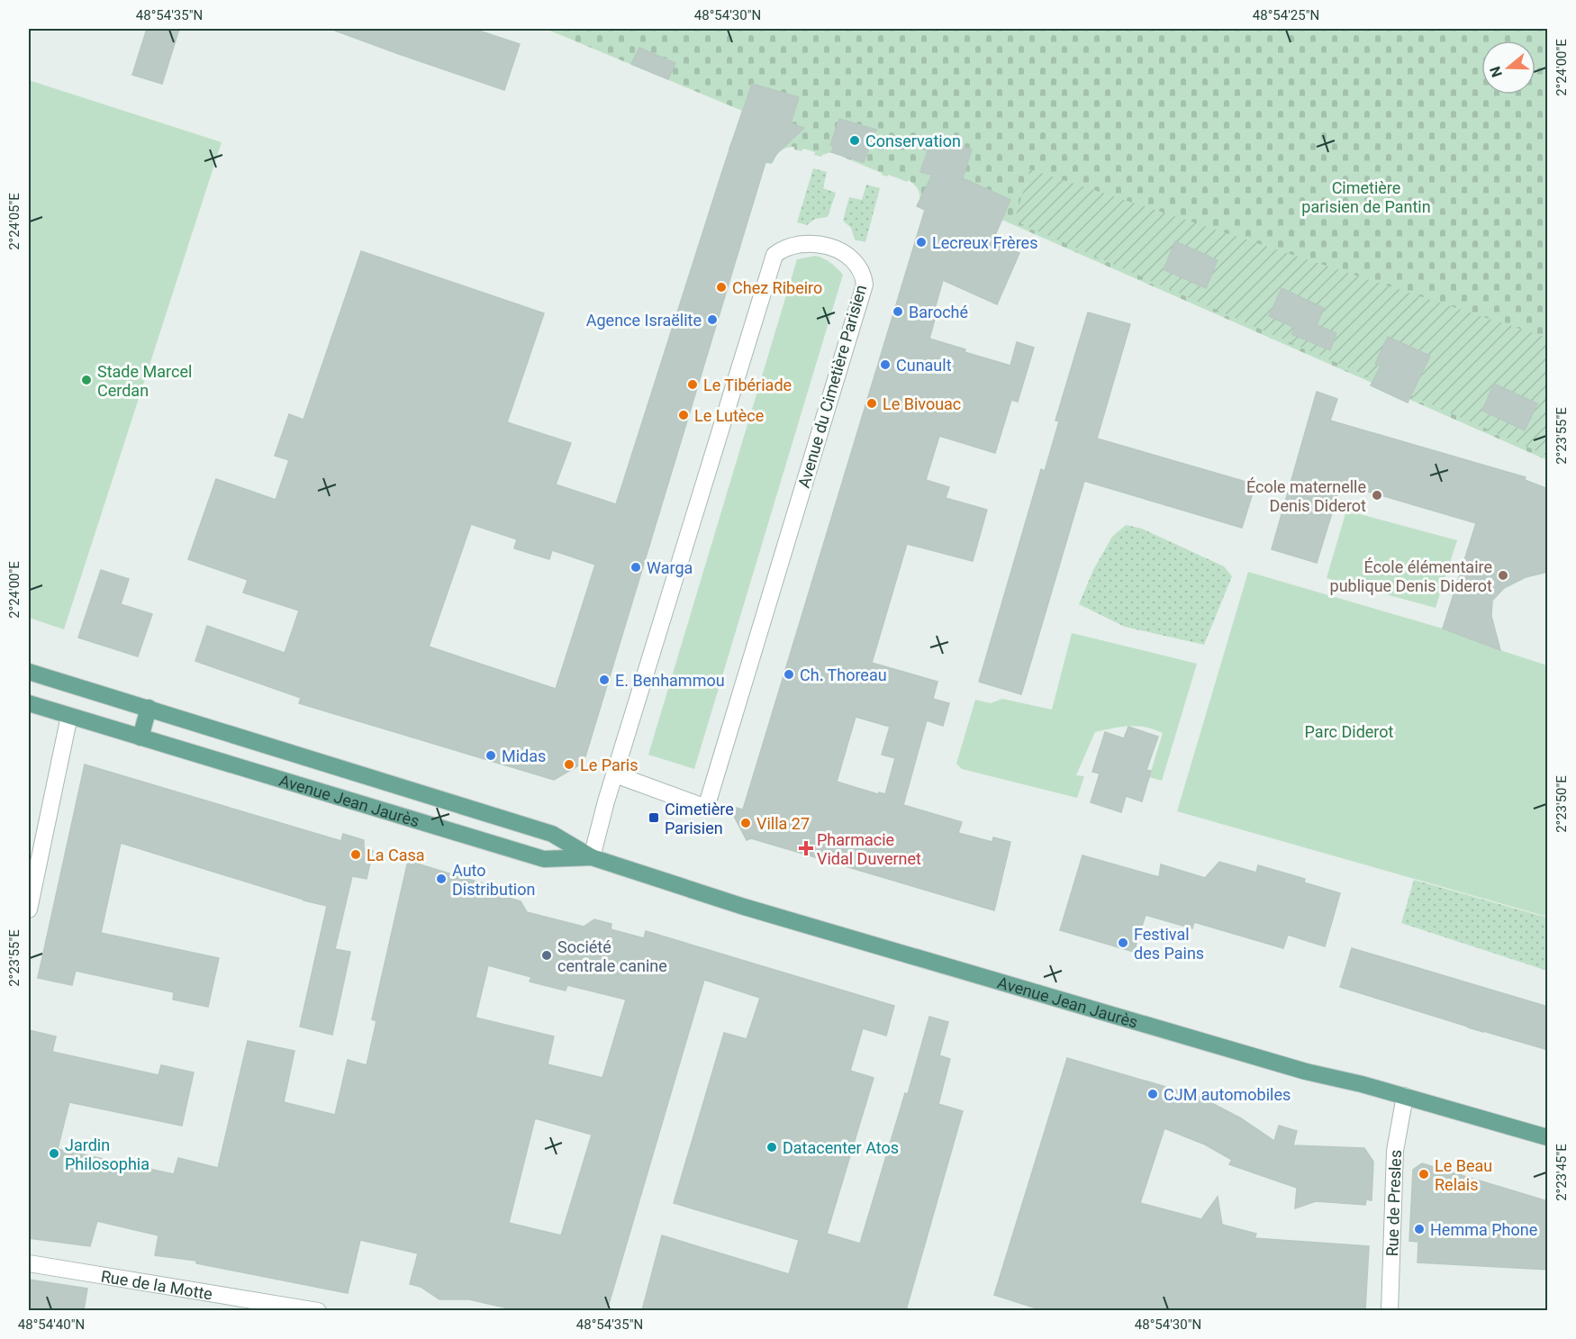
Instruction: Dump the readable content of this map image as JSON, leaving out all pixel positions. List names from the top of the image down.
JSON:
{
  "streets": {
    "main road": ["Avenue Jean Jaurès"],
    "street": ["Avenue du Cimetière Parisien", "Rue de Presles", "Rue de la Motte"]
  },
  "crossings": [
    ["Avenue du Cimetière Parisien", "Avenue Jean Jaurès"],
    ["Avenue Jean Jaurès", "Rue de Presles"]
  ],
  "parks": ["Cimetière parisien de Pantin", "Parc Diderot"],
  "places": {
    "other": [
      "Conservation",
      "Lecreux Frères",
      "Chez Ribeiro",
      "Baroché",
      "Agence Israëlite",
      "Cunault",
      "Stade Marcel Cerdan",
      "Le Tibériade",
      "Le Bivouac",
      "Le Lutèce",
      "École maternelle Denis Diderot",
      "Warga",
      "École élémentaire publique Denis Diderot",
      "Ch. Thoreau",
      "E. Benhammou",
      "Midas",
      "Le Paris",
      "Villa 27",
      "La Casa",
      "Auto Distribution",
      "Festival des Pains",
      "Société centrale canine",
      "CJM automobiles",
      "Datacenter Atos",
      "Jardin Philosophia",
      "Le Beau Relais",
      "Hemma Phone"
    ],
    "transit": ["Cimetière Parisien"],
    "health": ["Pharmacie Vidal Duvernet"]
  },
  "north": "left",
  "coordinates": [
    "48°54'35\"N",
    "48°54'30\"N",
    "48°54'25\"N",
    "2°24'00\"E",
    "2°24'05\"E",
    "2°23'55\"E",
    "2°23'50\"E",
    "2°23'45\"E",
    "48°54'40\"N"
  ]
}
